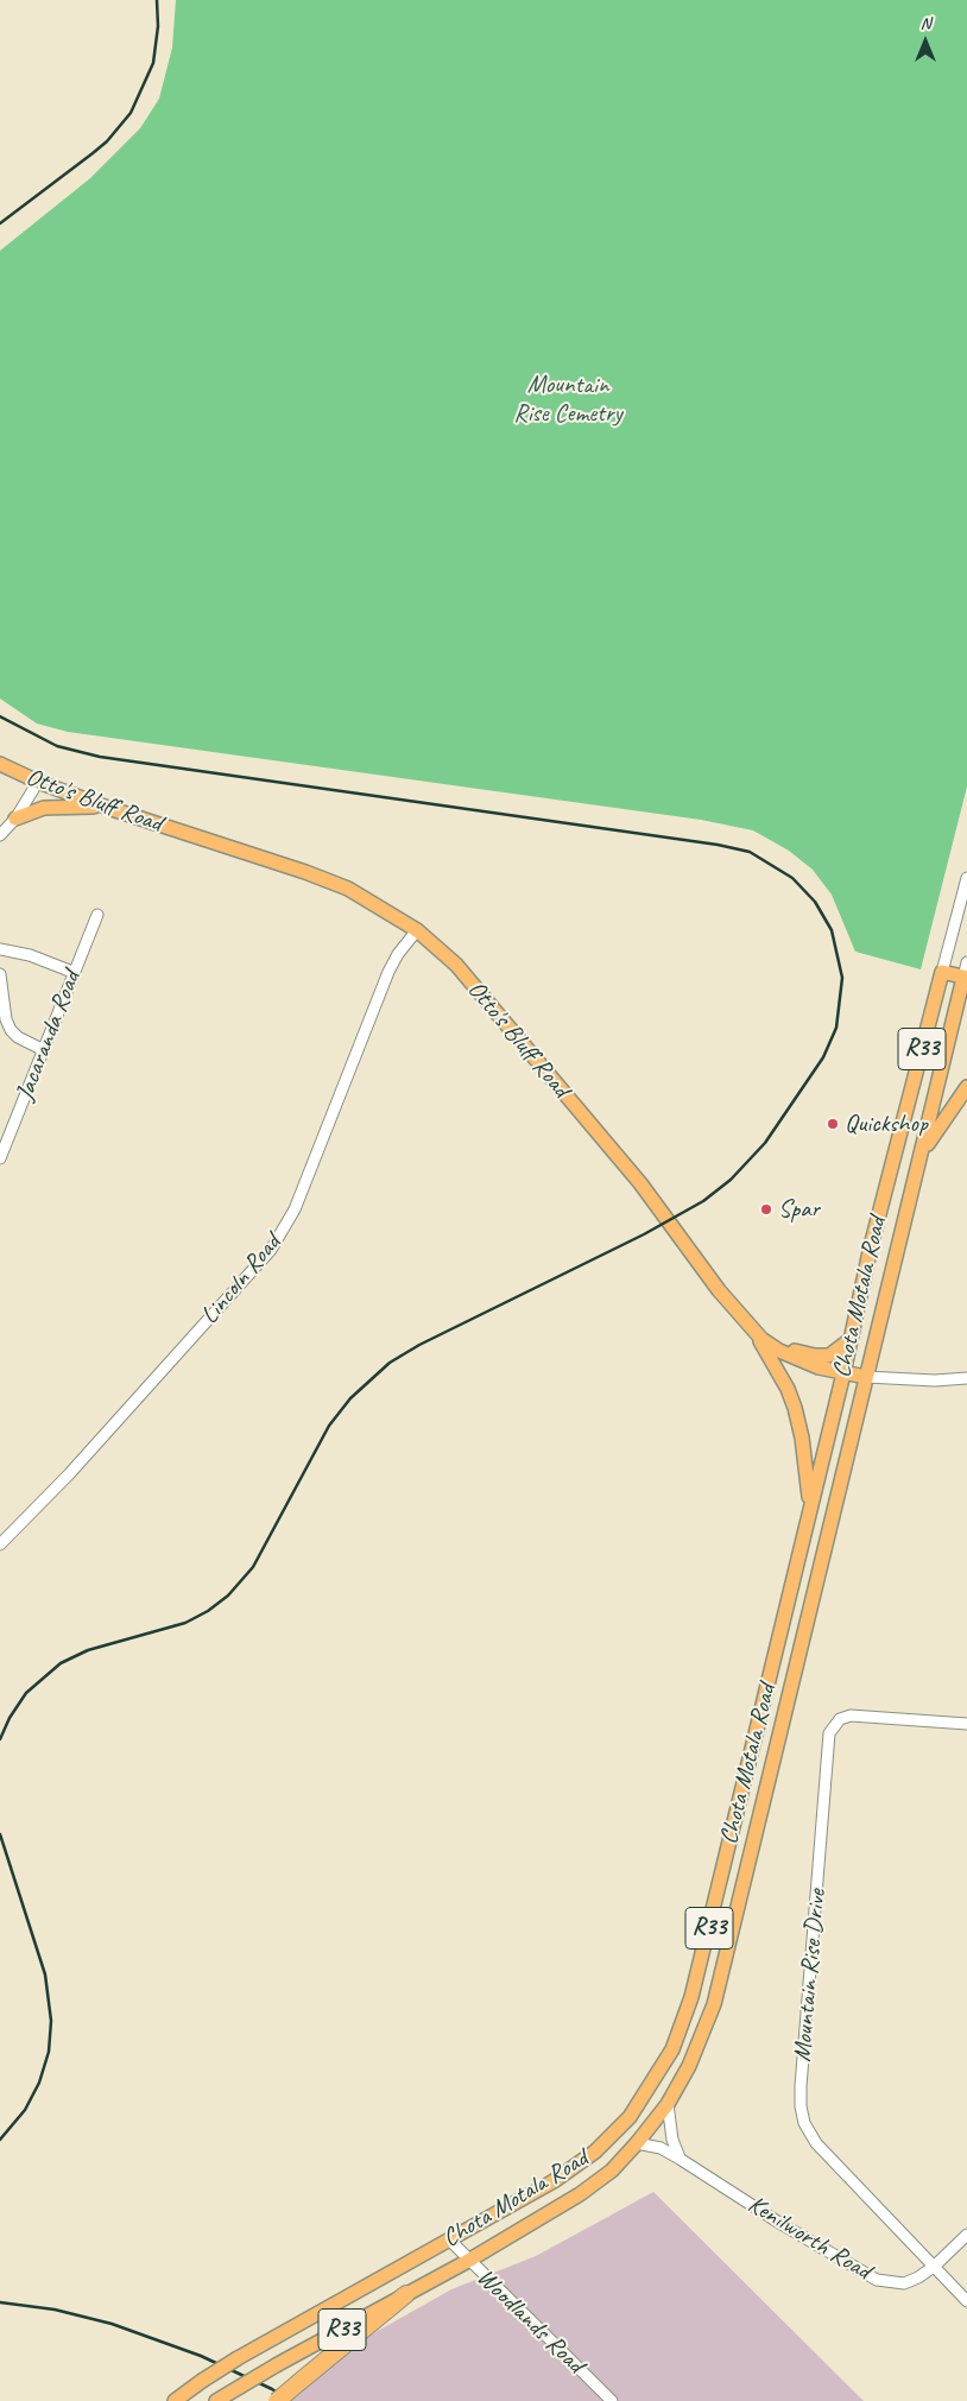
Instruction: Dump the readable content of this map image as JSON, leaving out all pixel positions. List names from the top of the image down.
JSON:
{
  "streets": {
    "main road": ["Otto's Bluff Road", "R33", "Chota Motala Road"],
    "street": [
      "Jacaranda Road",
      "Lincoln Road",
      "Mountain Rise Drive",
      "Kenilworth Road",
      "Woodlands Road"
    ]
  },
  "crossings": [
    ["Otto's Bluff Road", "Lincoln Road"],
    ["Otto's Bluff Road", "Chota Motala Road"],
    ["Chota Motala Road", "Kenilworth Road"],
    ["Chota Motala Road", "Woodlands Road"],
    ["Mountain Rise Drive", "Kenilworth Road"]
  ],
  "parks": ["Mountain Rise Cemetry"],
  "places": ["Quickshop", "Spar"],
  "north": "top"
}
